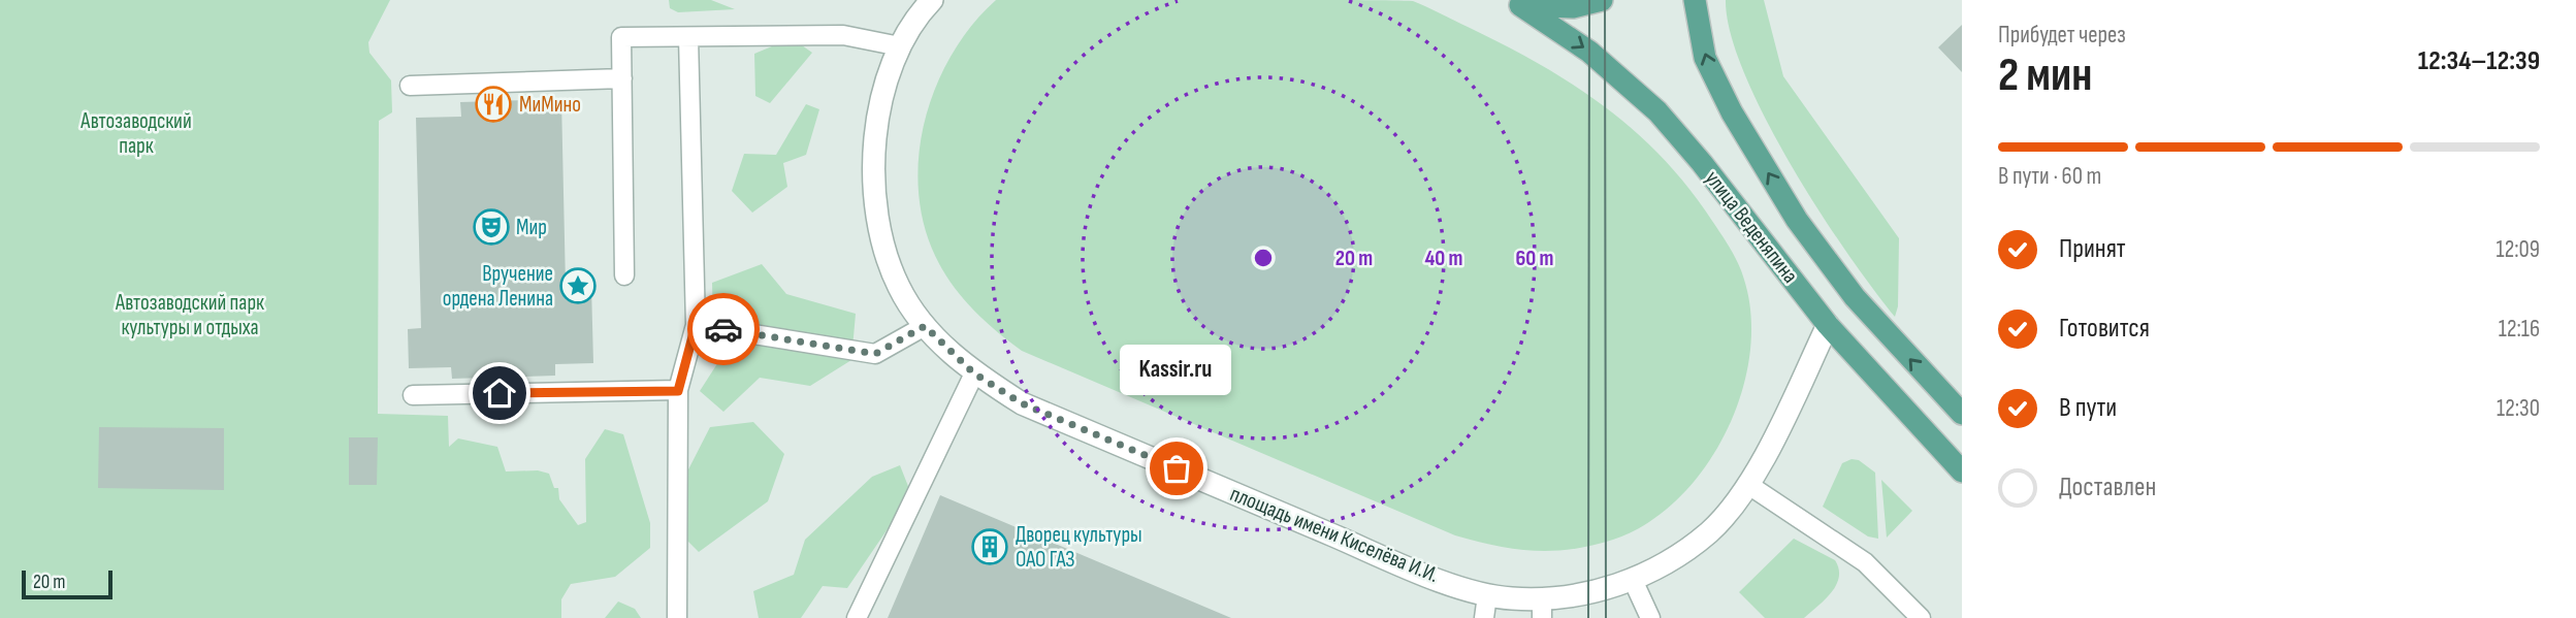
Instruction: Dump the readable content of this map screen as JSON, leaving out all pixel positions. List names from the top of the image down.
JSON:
{
  "streets": {
    "main road": ["улица Веденяпина"],
    "street": ["площадь имени Киселёва И.И."]
  },
  "crossings": [
    ["улица Веденяпина", "площадь имени Киселёва И.И."]
  ],
  "parks": ["Автозаводский парк", "Автозаводский парк культуры и отдыха"],
  "places": {
    "restaurant": ["МиМино"],
    "theatre": ["Мир"],
    "place": ["Вручение ордена Ленина"],
    "other": ["Kassir.ru"],
    "building": ["Дворец культуры ОАО ГАЗ"]
  },
  "scale_bar": "20 m",
  "page": {
    "heading": ["2 мин", "Прибудет через", "12:34–12:39"],
    "bar": "В пути · 60 m",
    "list": [
      ["Принят", "12:09"],
      ["Готовится", "12:16"],
      ["В пути", "12:30"],
      "Доставлен"
    ],
    "bubble": "Kassir.ru",
    "scale": "20 m"
  },
  "rings": ["20 m", "40 m", "60 m"]
}
